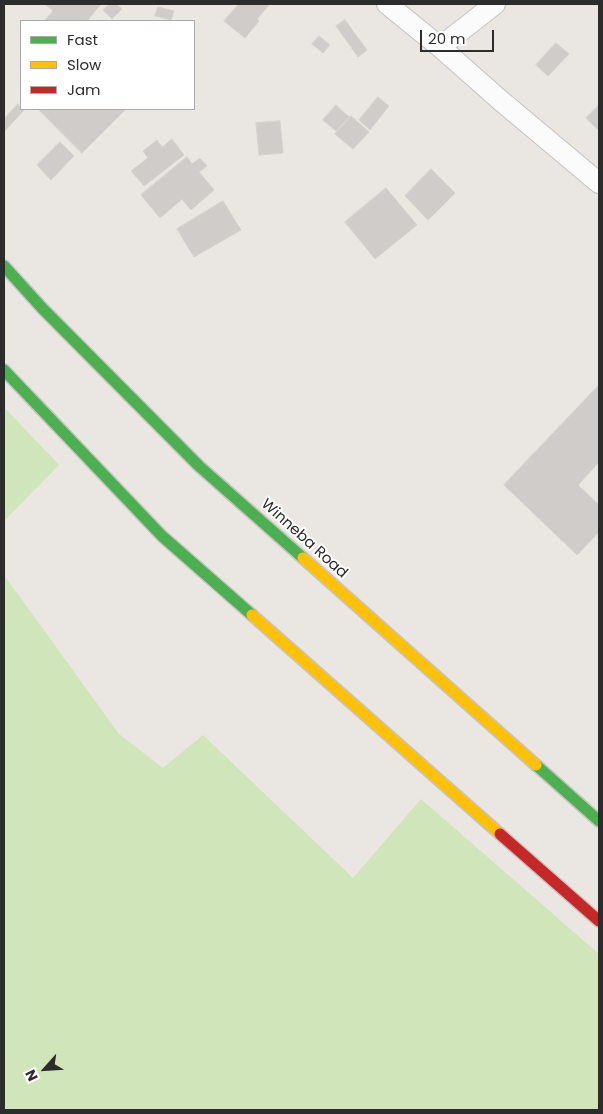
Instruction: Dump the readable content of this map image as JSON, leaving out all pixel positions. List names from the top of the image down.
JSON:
{
  "streets": {
    "highway": ["Winneba Road"]
  },
  "legend": ["Fast", "Slow", "Jam"],
  "scale_bar": "20 m",
  "north": "bottom left"
}
